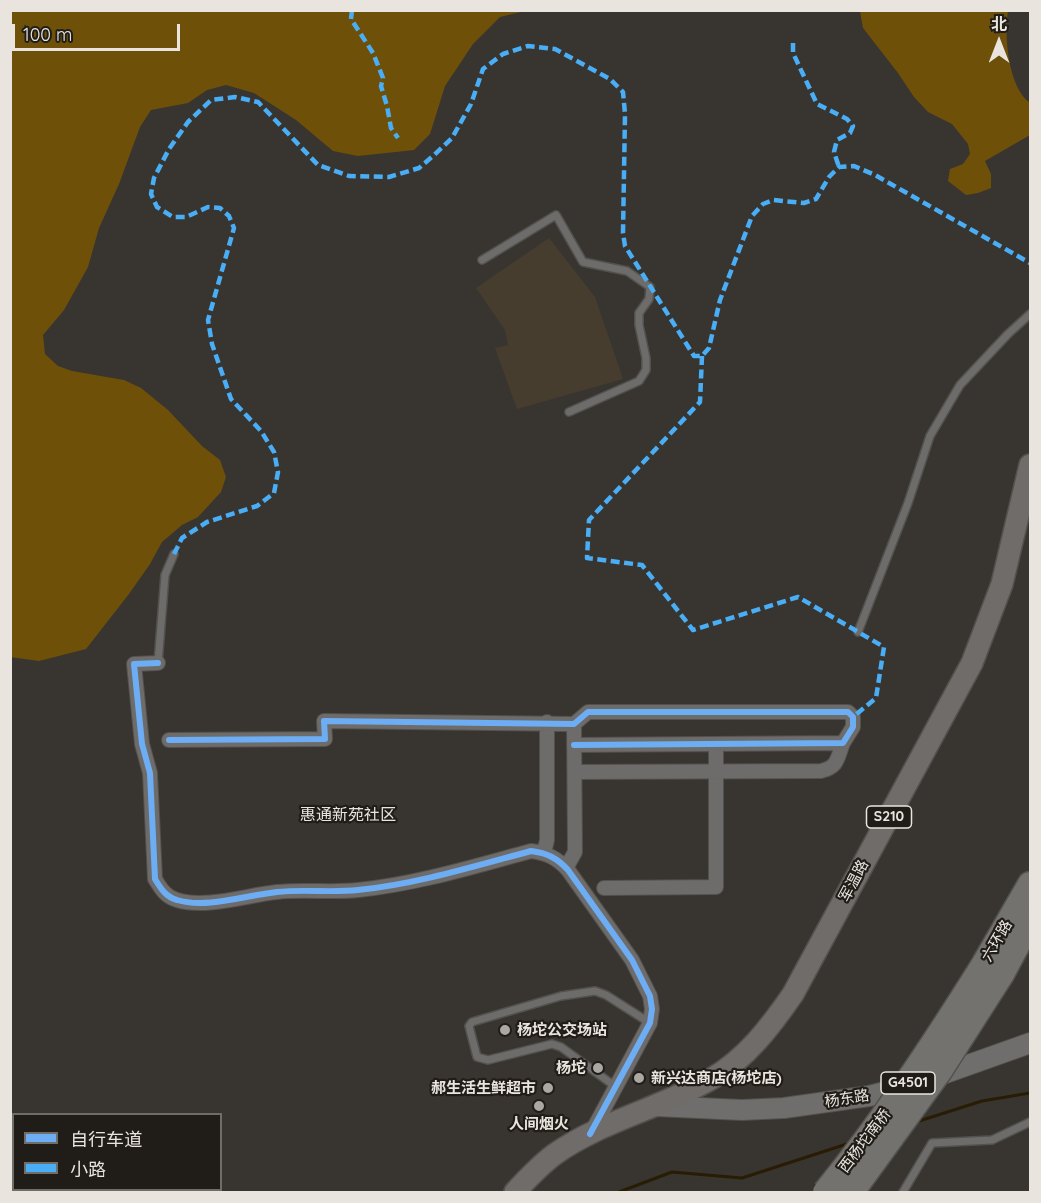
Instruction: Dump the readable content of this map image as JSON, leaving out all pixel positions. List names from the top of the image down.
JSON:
{
  "streets": {
    "highway": ["六环路", "G4501", "西杨坨南桥"],
    "main road": ["S210", "军温路"],
    "street": ["杨东路"]
  },
  "crossings": [
    ["军温路", "杨东路"],
    ["六环路", "西杨坨南桥"]
  ],
  "districts": ["惠通新苑社区"],
  "places": [
    "杨坨公交场站",
    "杨坨",
    "新兴达商店(杨坨店)",
    "郝生活生鲜超市",
    "人间烟火"
  ],
  "legend": ["自行车道", "小路"],
  "scale_bar": "100 m",
  "north": "top"
}
